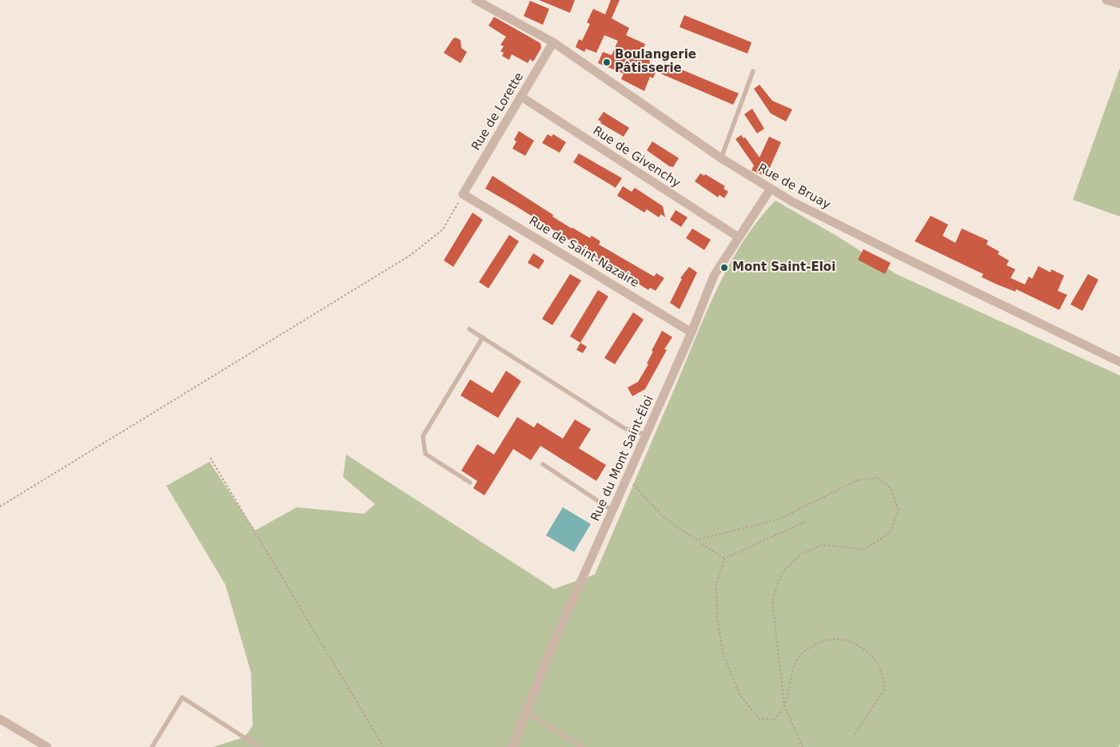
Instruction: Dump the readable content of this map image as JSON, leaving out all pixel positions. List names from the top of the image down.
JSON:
{
  "streets": {
    "street": [
      "Rue de Lorette",
      "Rue de Givenchy",
      "Rue de Bruay",
      "Rue de Saint-Nazaire",
      "Rue du Mont Saint-Éloi"
    ]
  },
  "crossings": [
    ["Rue de Lorette", "Rue de Givenchy"],
    ["Rue de Lorette", "Rue de Bruay"],
    ["Rue de Lorette", "Rue de Saint-Nazaire"],
    ["Rue de Givenchy", "Rue du Mont Saint-Éloi"],
    ["Rue de Bruay", "Rue du Mont Saint-Éloi"],
    ["Rue de Saint-Nazaire", "Rue du Mont Saint-Éloi"]
  ],
  "places": ["Boulangerie Pâtisserie", "Mont Saint-Eloi"]
}
